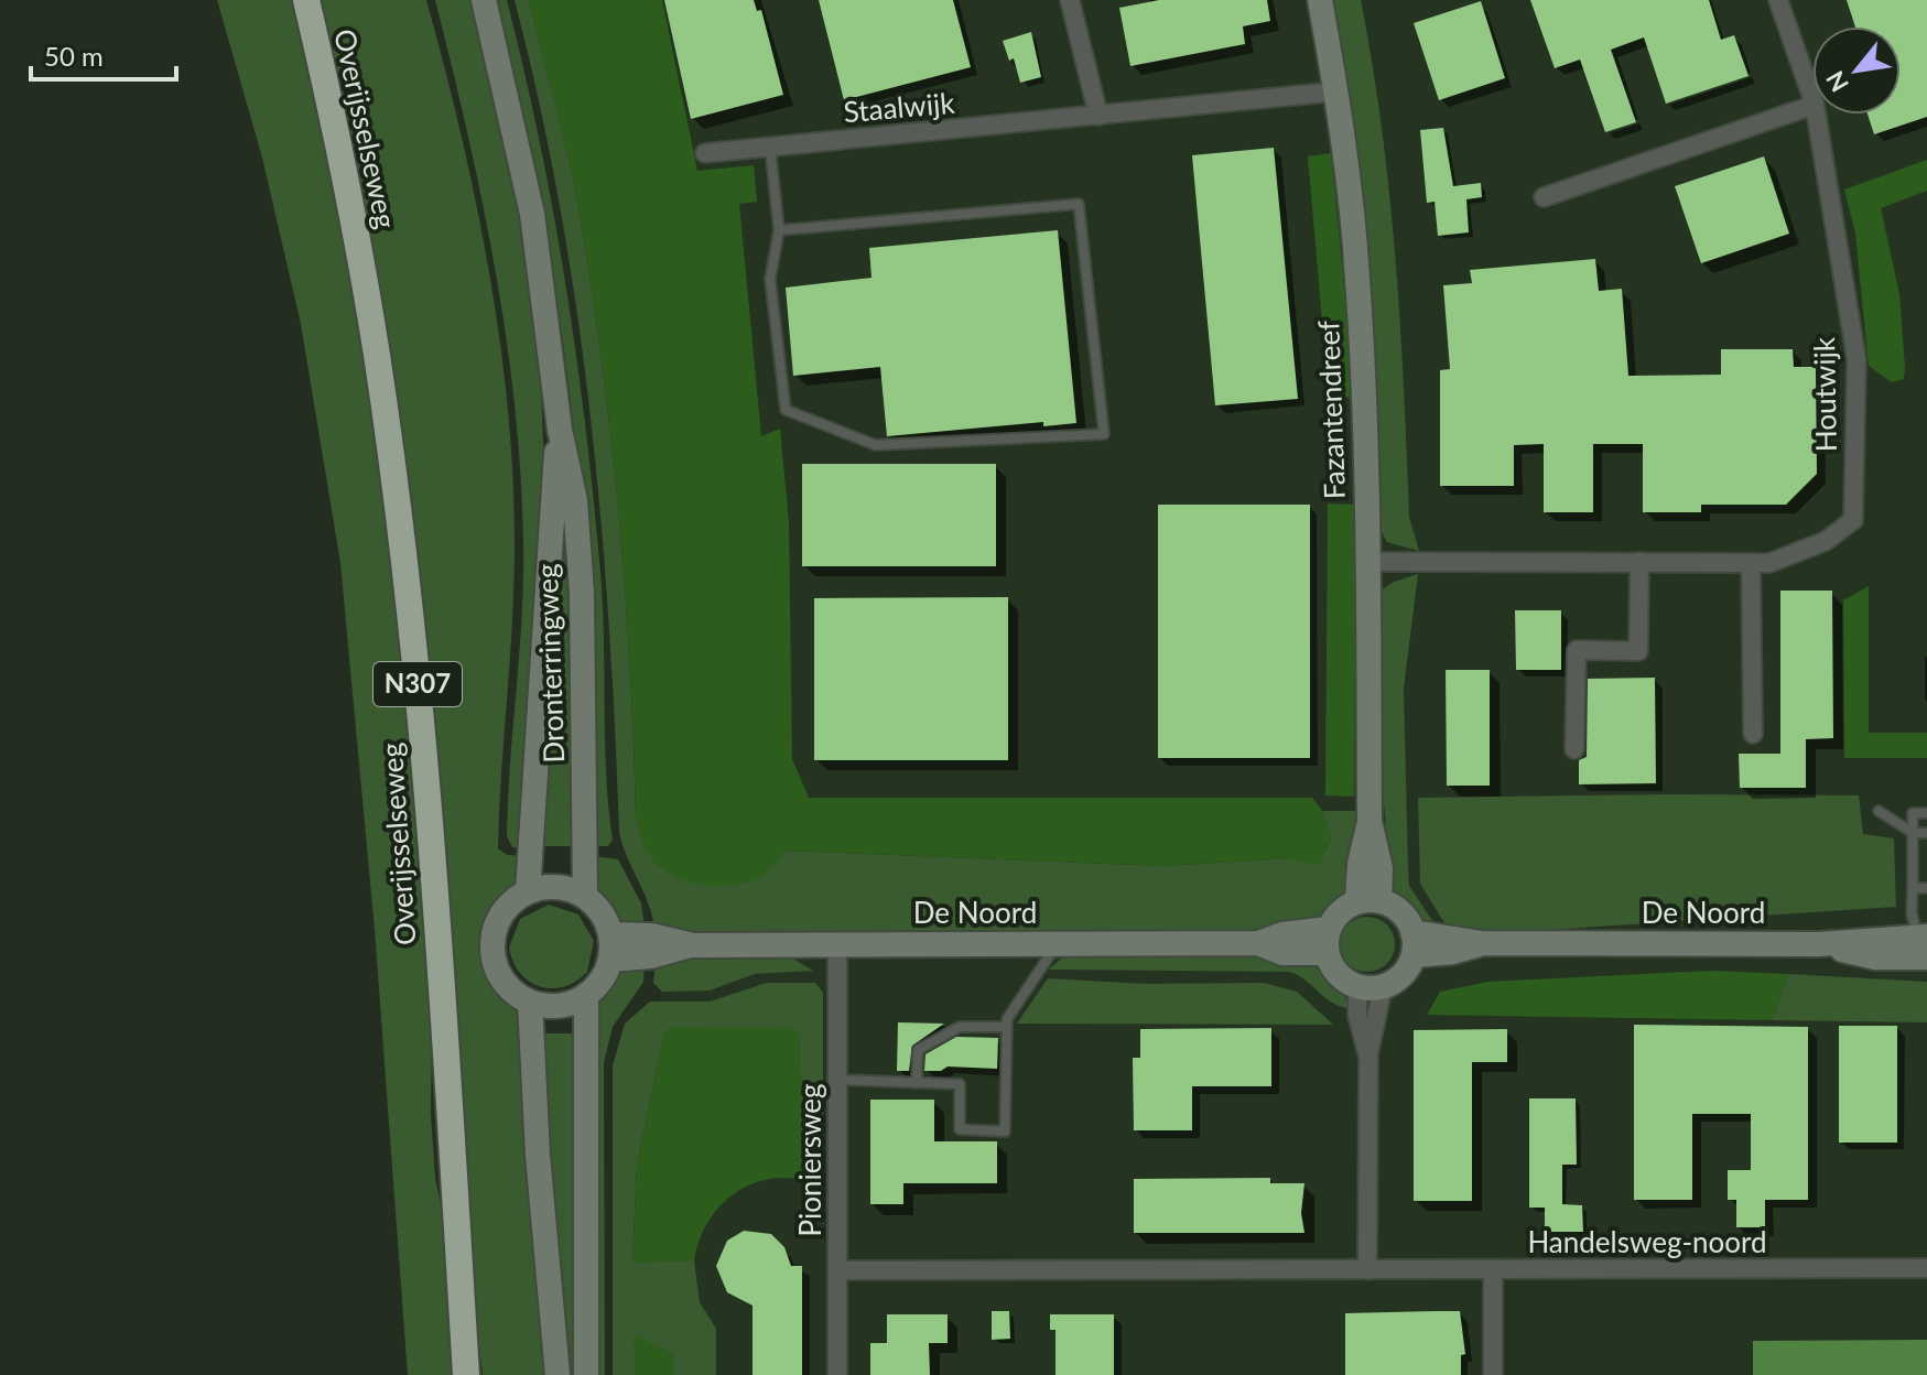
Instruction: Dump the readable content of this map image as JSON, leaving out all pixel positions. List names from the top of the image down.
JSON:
{
  "streets": {
    "highway": ["Overijsselseweg", "N307"],
    "main road": ["Fazantendreef", "Dronterringweg", "De Noord"],
    "street": [
      "Staalwijk",
      "Houtwijk",
      "Pioniersweg",
      "Handelsweg-noord"
    ]
  },
  "crossings": [
    ["Staalwijk", "Fazantendreef"],
    ["Houtwijk", "Fazantendreef"],
    ["Fazantendreef", "De Noord"],
    ["Dronterringweg", "De Noord"],
    ["De Noord", "Pioniersweg"],
    ["Pioniersweg", "Handelsweg-noord"]
  ],
  "scale_bar": "50 m",
  "north": "bottom left"
}
